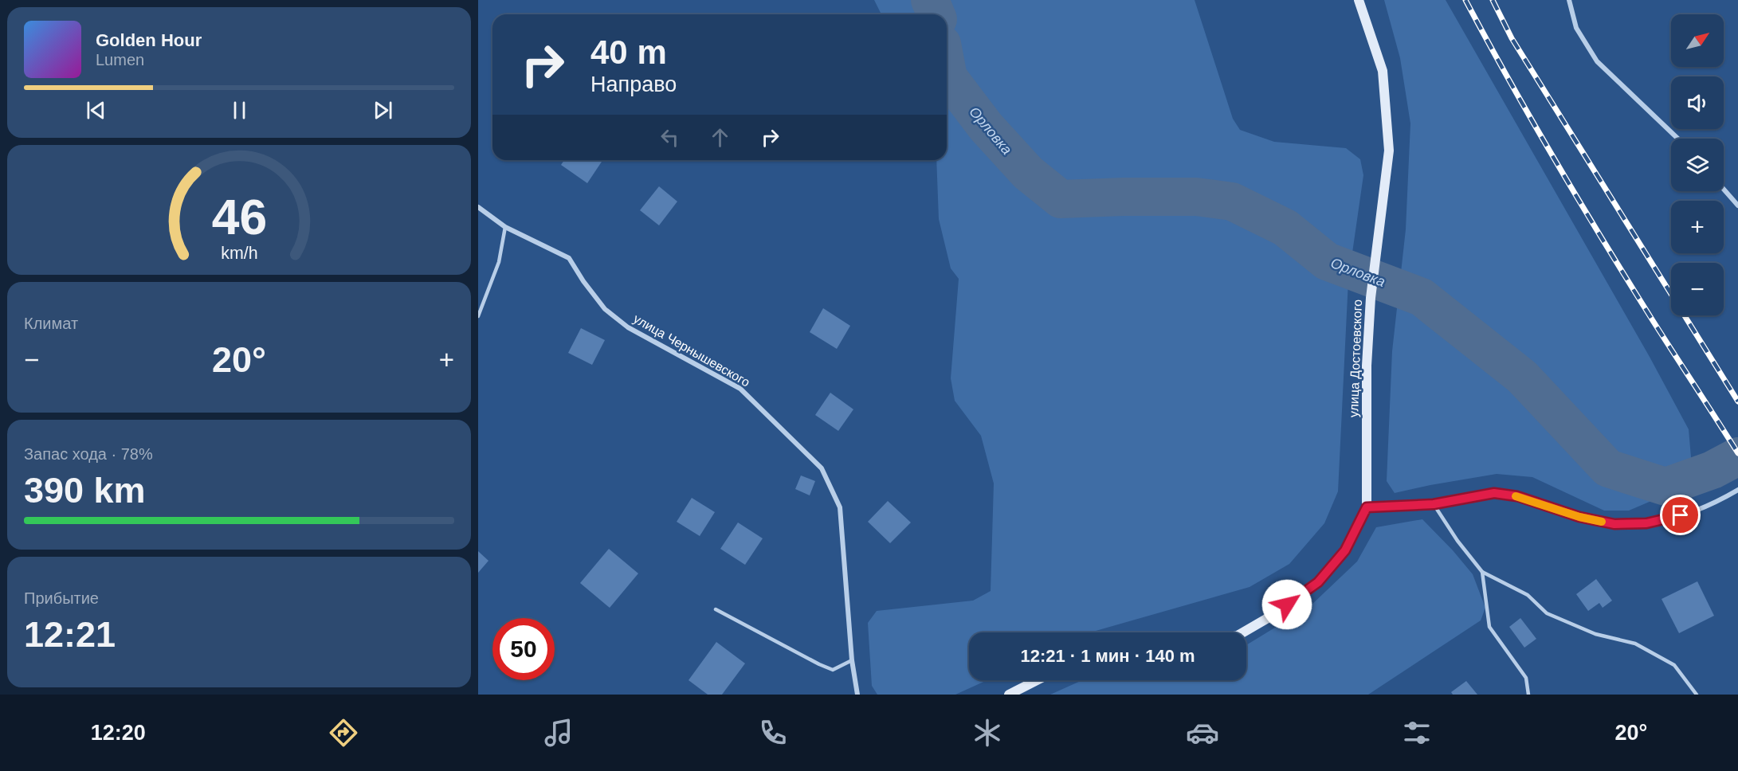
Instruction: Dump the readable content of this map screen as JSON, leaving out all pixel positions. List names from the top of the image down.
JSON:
{
  "streets": {
    "main road": ["улица Достоевского"],
    "street": ["улица Чернышевского"]
  },
  "water": ["Орловка"],
  "north": "top right",
  "page": {
    "map_buttons": ["+", "−"],
    "turn": ["40 m", "Направо"],
    "song": ["Golden Hour", "Lumen"],
    "tile": [
      "Климат",
      ["Запас хода · 78%", "390 km"],
      ["Прибытие", "12:21"]
    ],
    "heat": ["−", "20°", "+"],
    "limit": "50",
    "trip": "12:21 · 1 мин · 140 m",
    "tabs": ["12:20", "20°"],
    "gauge": ["46", "km/h"]
  }
}
